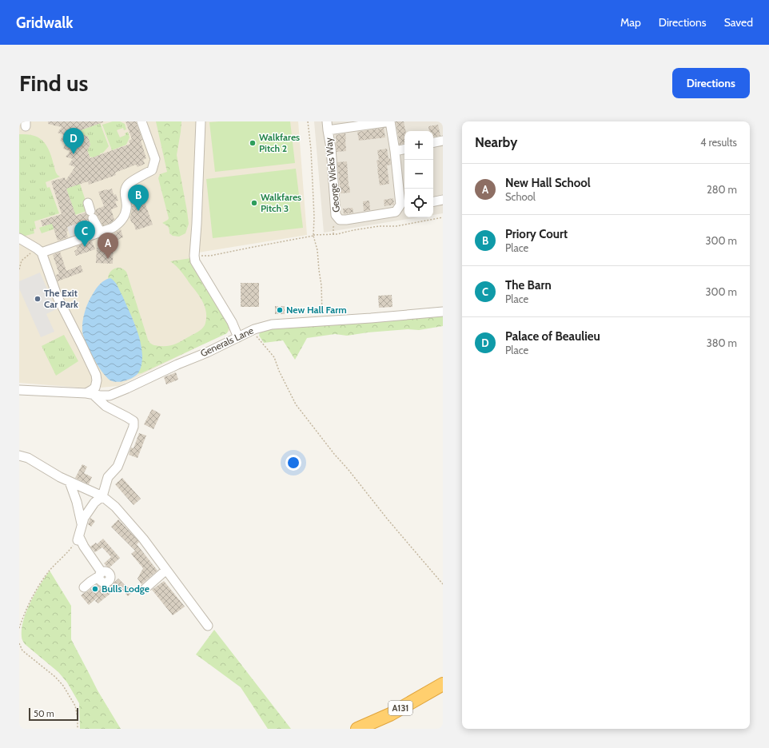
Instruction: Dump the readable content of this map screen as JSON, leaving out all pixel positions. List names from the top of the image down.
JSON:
{
  "streets": {
    "highway": ["A131"],
    "street": ["George Wicks Way", "Generals Lane"]
  },
  "places": [
    "Walkfares Pitch 2",
    "Walkfares Pitch 3",
    "The Exit Car Park",
    "New Hall Farm",
    "Bulls Lodge"
  ],
  "scale_bar": "50 m",
  "page": {
    "header": "Gridwalk",
    "nav": ["Map", "Directions", "Saved"],
    "buttons": "Directions",
    "title": "Find us",
    "heading": ["Nearby", "4 results"],
    "pins": [
      "D",
      "B",
      "C",
      "A"
    ],
    "map_buttons": ["+", "−"],
    "list": [
      {
        "mark": "A",
        "name": "New Hall School",
        "note": "School",
        "value": "280 m"
      },
      {
        "mark": "B",
        "name": "Priory Court",
        "note": "Place",
        "value": "300 m"
      },
      {
        "mark": "C",
        "name": "The Barn",
        "note": "Place",
        "value": "300 m"
      },
      {
        "mark": "D",
        "name": "Palace of Beaulieu",
        "note": "Place",
        "value": "380 m"
      }
    ],
    "scale": "50 m"
  }
}
